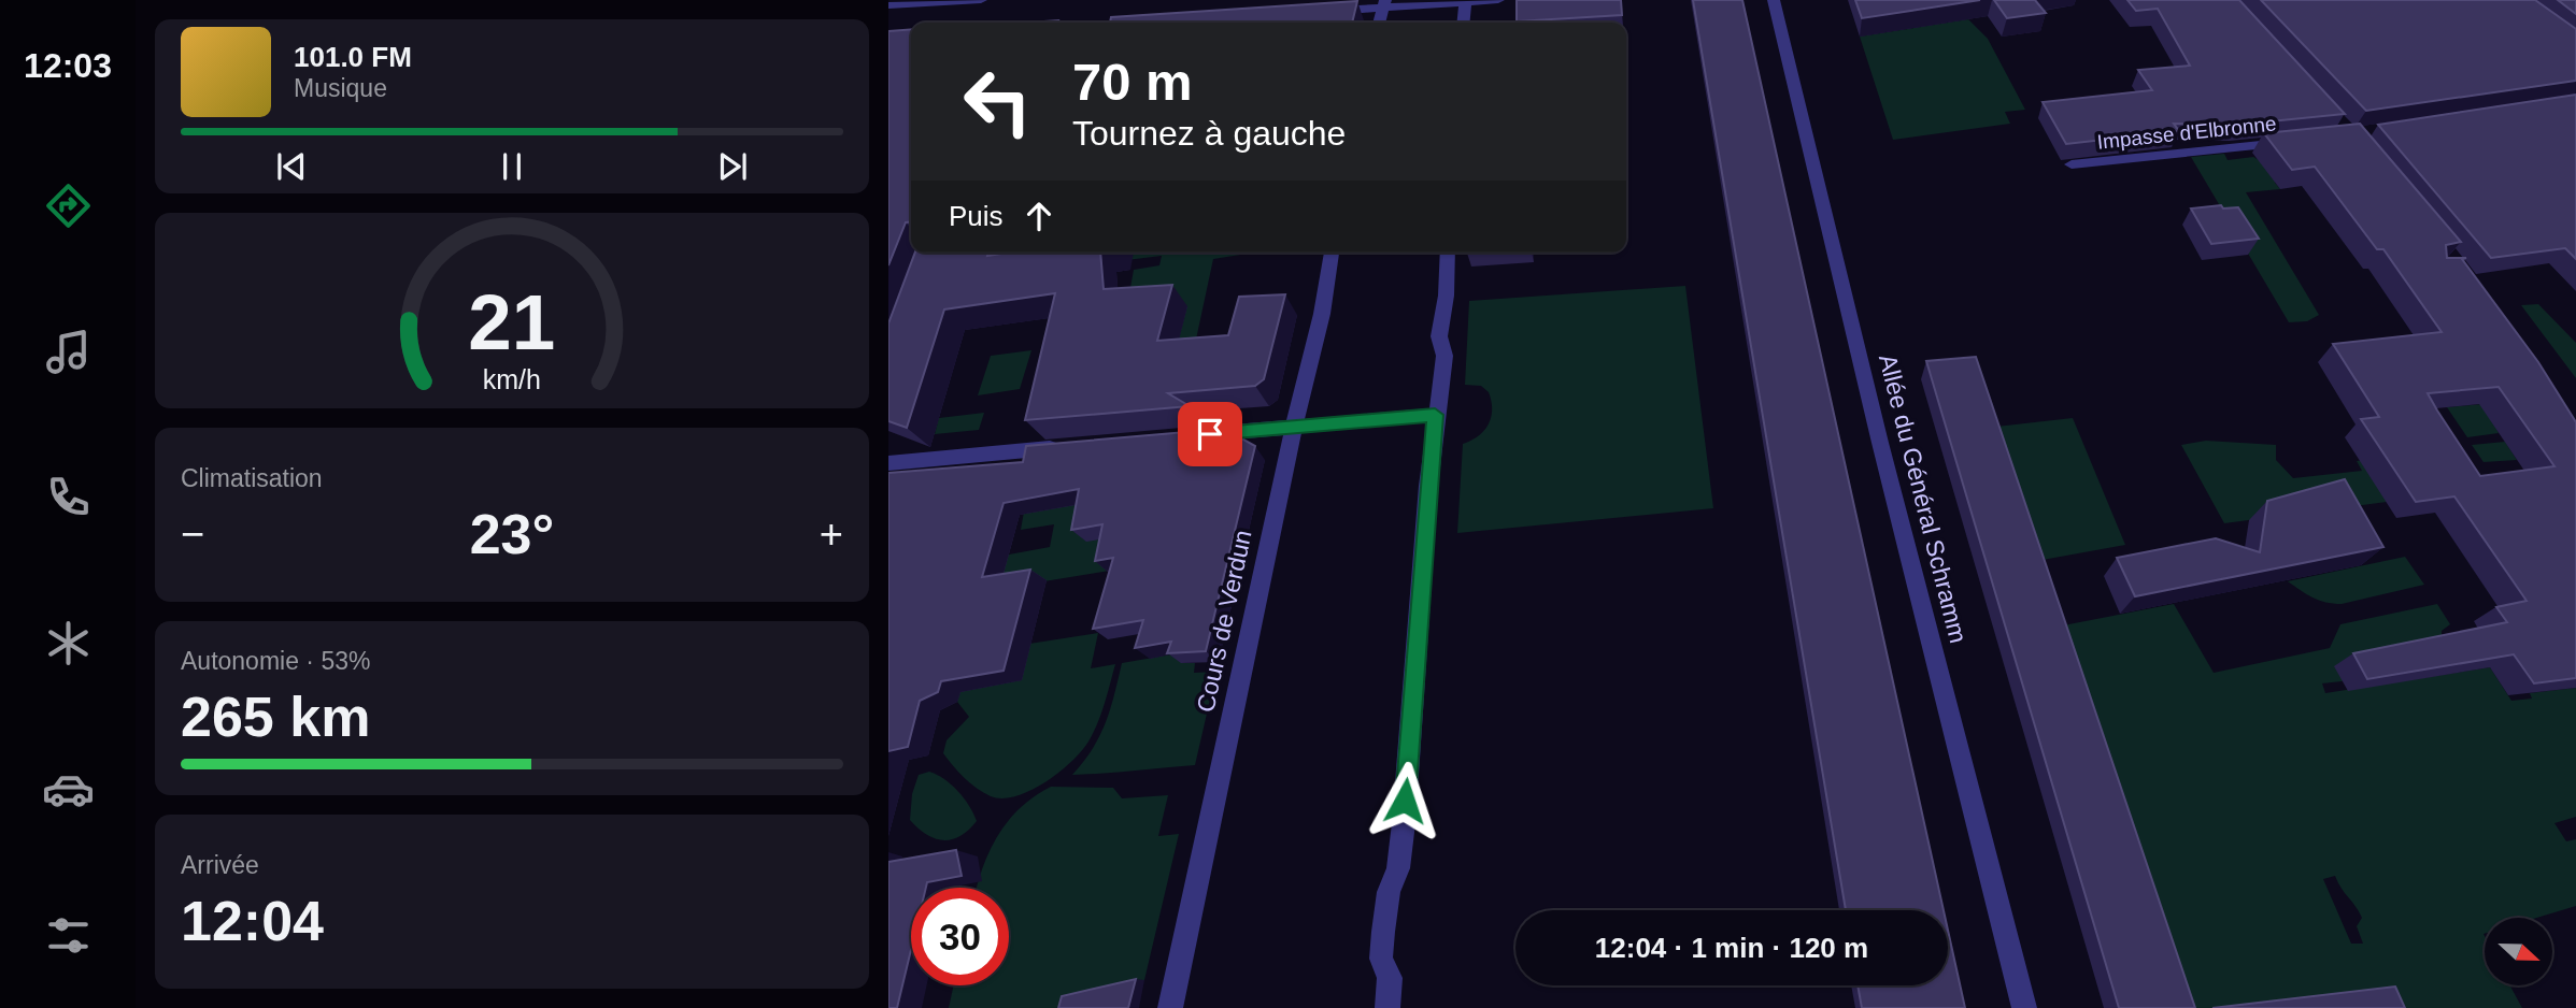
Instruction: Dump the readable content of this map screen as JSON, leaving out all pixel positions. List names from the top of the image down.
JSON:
{
  "streets": {
    "street": ["Impasse d'Elbronne", "Allée du Général Schramm", "Cours de Verdun"]
  },
  "north": "right",
  "page": {
    "tabs": "12:03",
    "turn": ["70 m", "Tournez à gauche"],
    "song": ["101.0 FM", "Musique"],
    "then": "Puis",
    "tile": [
      "Climatisation",
      ["Autonomie · 53%", "265 km"],
      ["Arrivée", "12:04"]
    ],
    "heat": ["−", "23°", "+"],
    "limit": "30",
    "trip": "12:04 · 1 min · 120 m",
    "gauge": ["21", "km/h"]
  }
}
